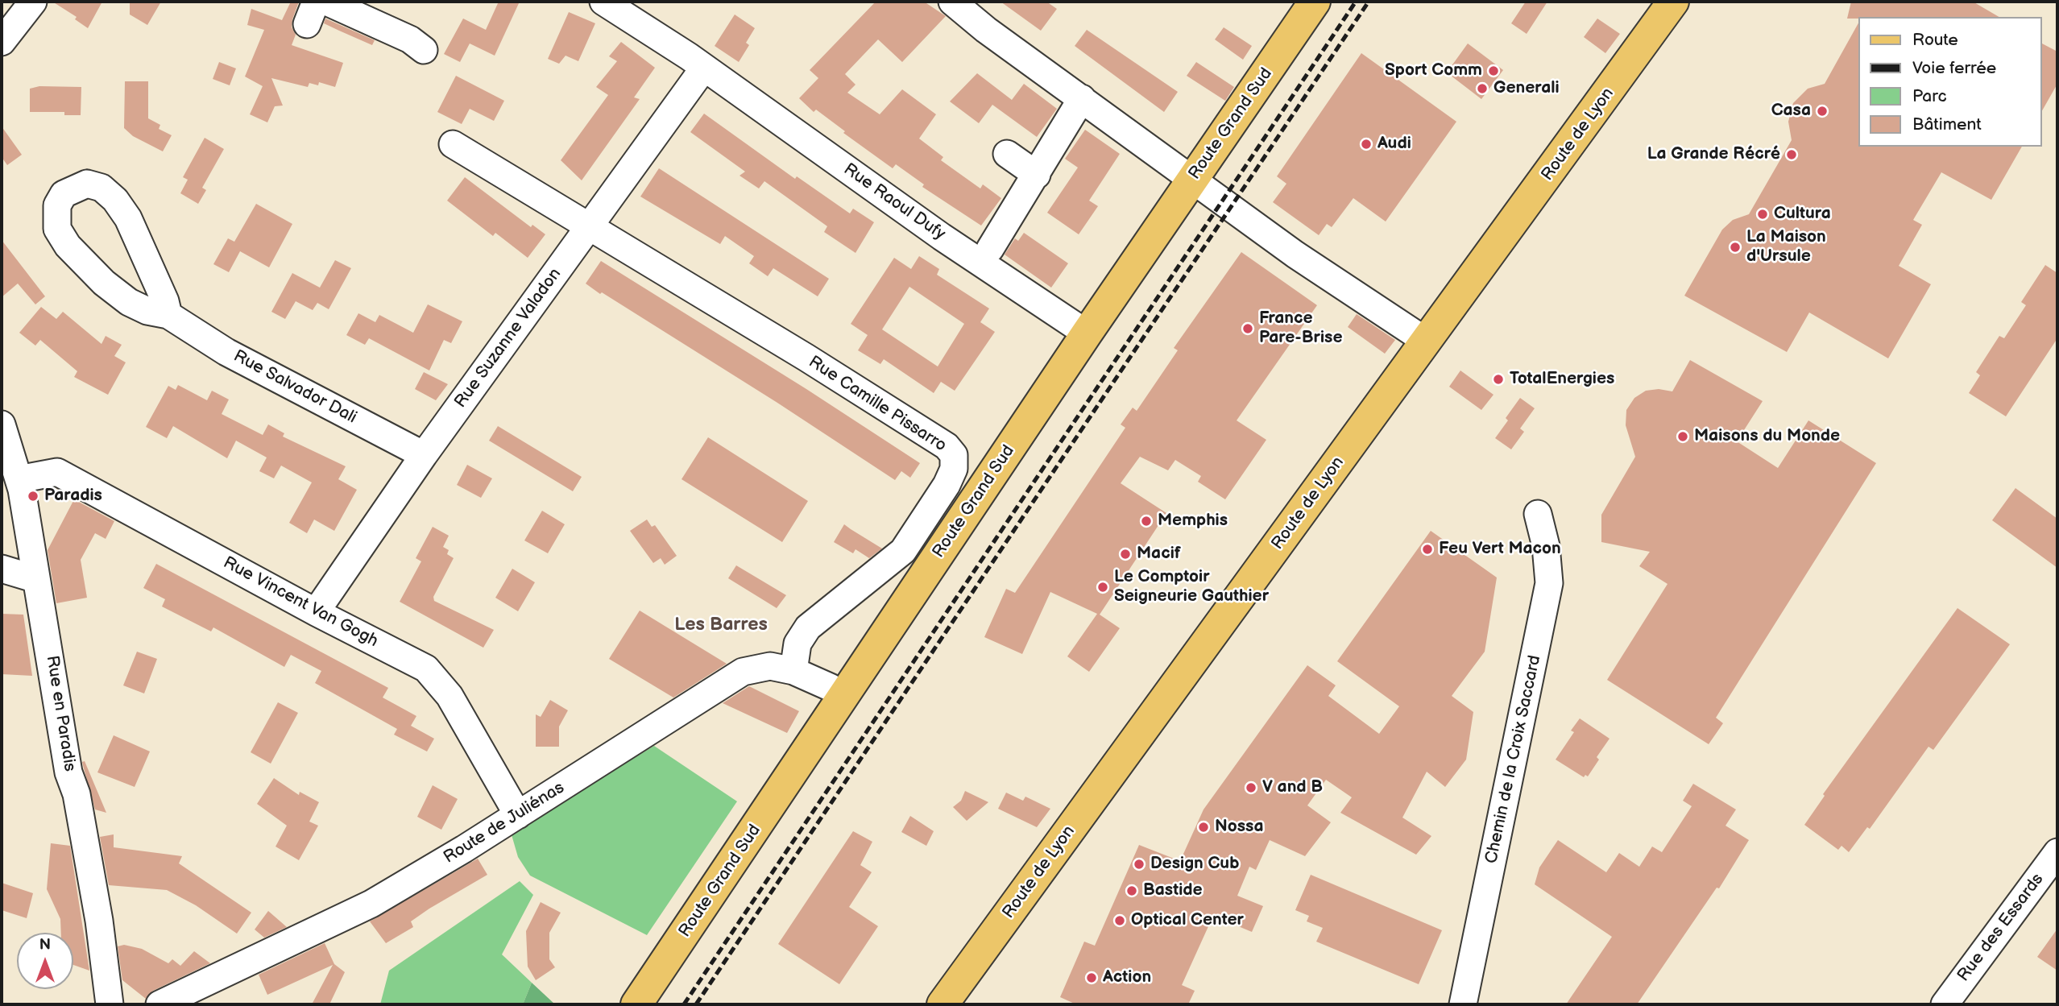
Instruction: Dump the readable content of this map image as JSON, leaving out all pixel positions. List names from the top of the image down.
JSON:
{
  "streets": {
    "main road": ["Route Grand Sud", "Route de Lyon"],
    "street": [
      "Rue Raoul Dufy",
      "Rue Suzanne Valadon",
      "Rue Salvador Dali",
      "Rue Camille Pissarro",
      "Rue Vincent Van Gogh",
      "Rue en Paradis",
      "Chemin de la Croix Saccard",
      "Route de Juliénas",
      "Rue des Essards"
    ]
  },
  "crossings": [
    ["Route Grand Sud", "Rue Raoul Dufy"],
    ["Route Grand Sud", "Route de Juliénas"],
    ["Rue Raoul Dufy", "Rue Suzanne Valadon"],
    ["Rue Suzanne Valadon", "Rue Salvador Dali"],
    ["Rue Suzanne Valadon", "Rue Camille Pissarro"],
    ["Rue Suzanne Valadon", "Rue Vincent Van Gogh"],
    ["Rue Camille Pissarro", "Route de Juliénas"],
    ["Rue Vincent Van Gogh", "Rue en Paradis"],
    ["Rue Vincent Van Gogh", "Route de Juliénas"]
  ],
  "districts": ["Les Barres"],
  "places": [
    "Sport Comm",
    "Generali",
    "Casa",
    "Audi",
    "La Grande Récré",
    "Cultura",
    "La Maison d'Ursule",
    "France Pare-Brise",
    "TotalEnergies",
    "Maisons du Monde",
    "Paradis",
    "Memphis",
    "Feu Vert Macon",
    "Macif",
    "Le Comptoir Seigneurie Gauthier",
    "V and B",
    "Nossa",
    "Design Cub",
    "Bastide",
    "Optical Center",
    "Action"
  ],
  "legend": [
    "Route",
    "Voie ferrée",
    "Parc",
    "Bâtiment"
  ],
  "north": "top"
}
